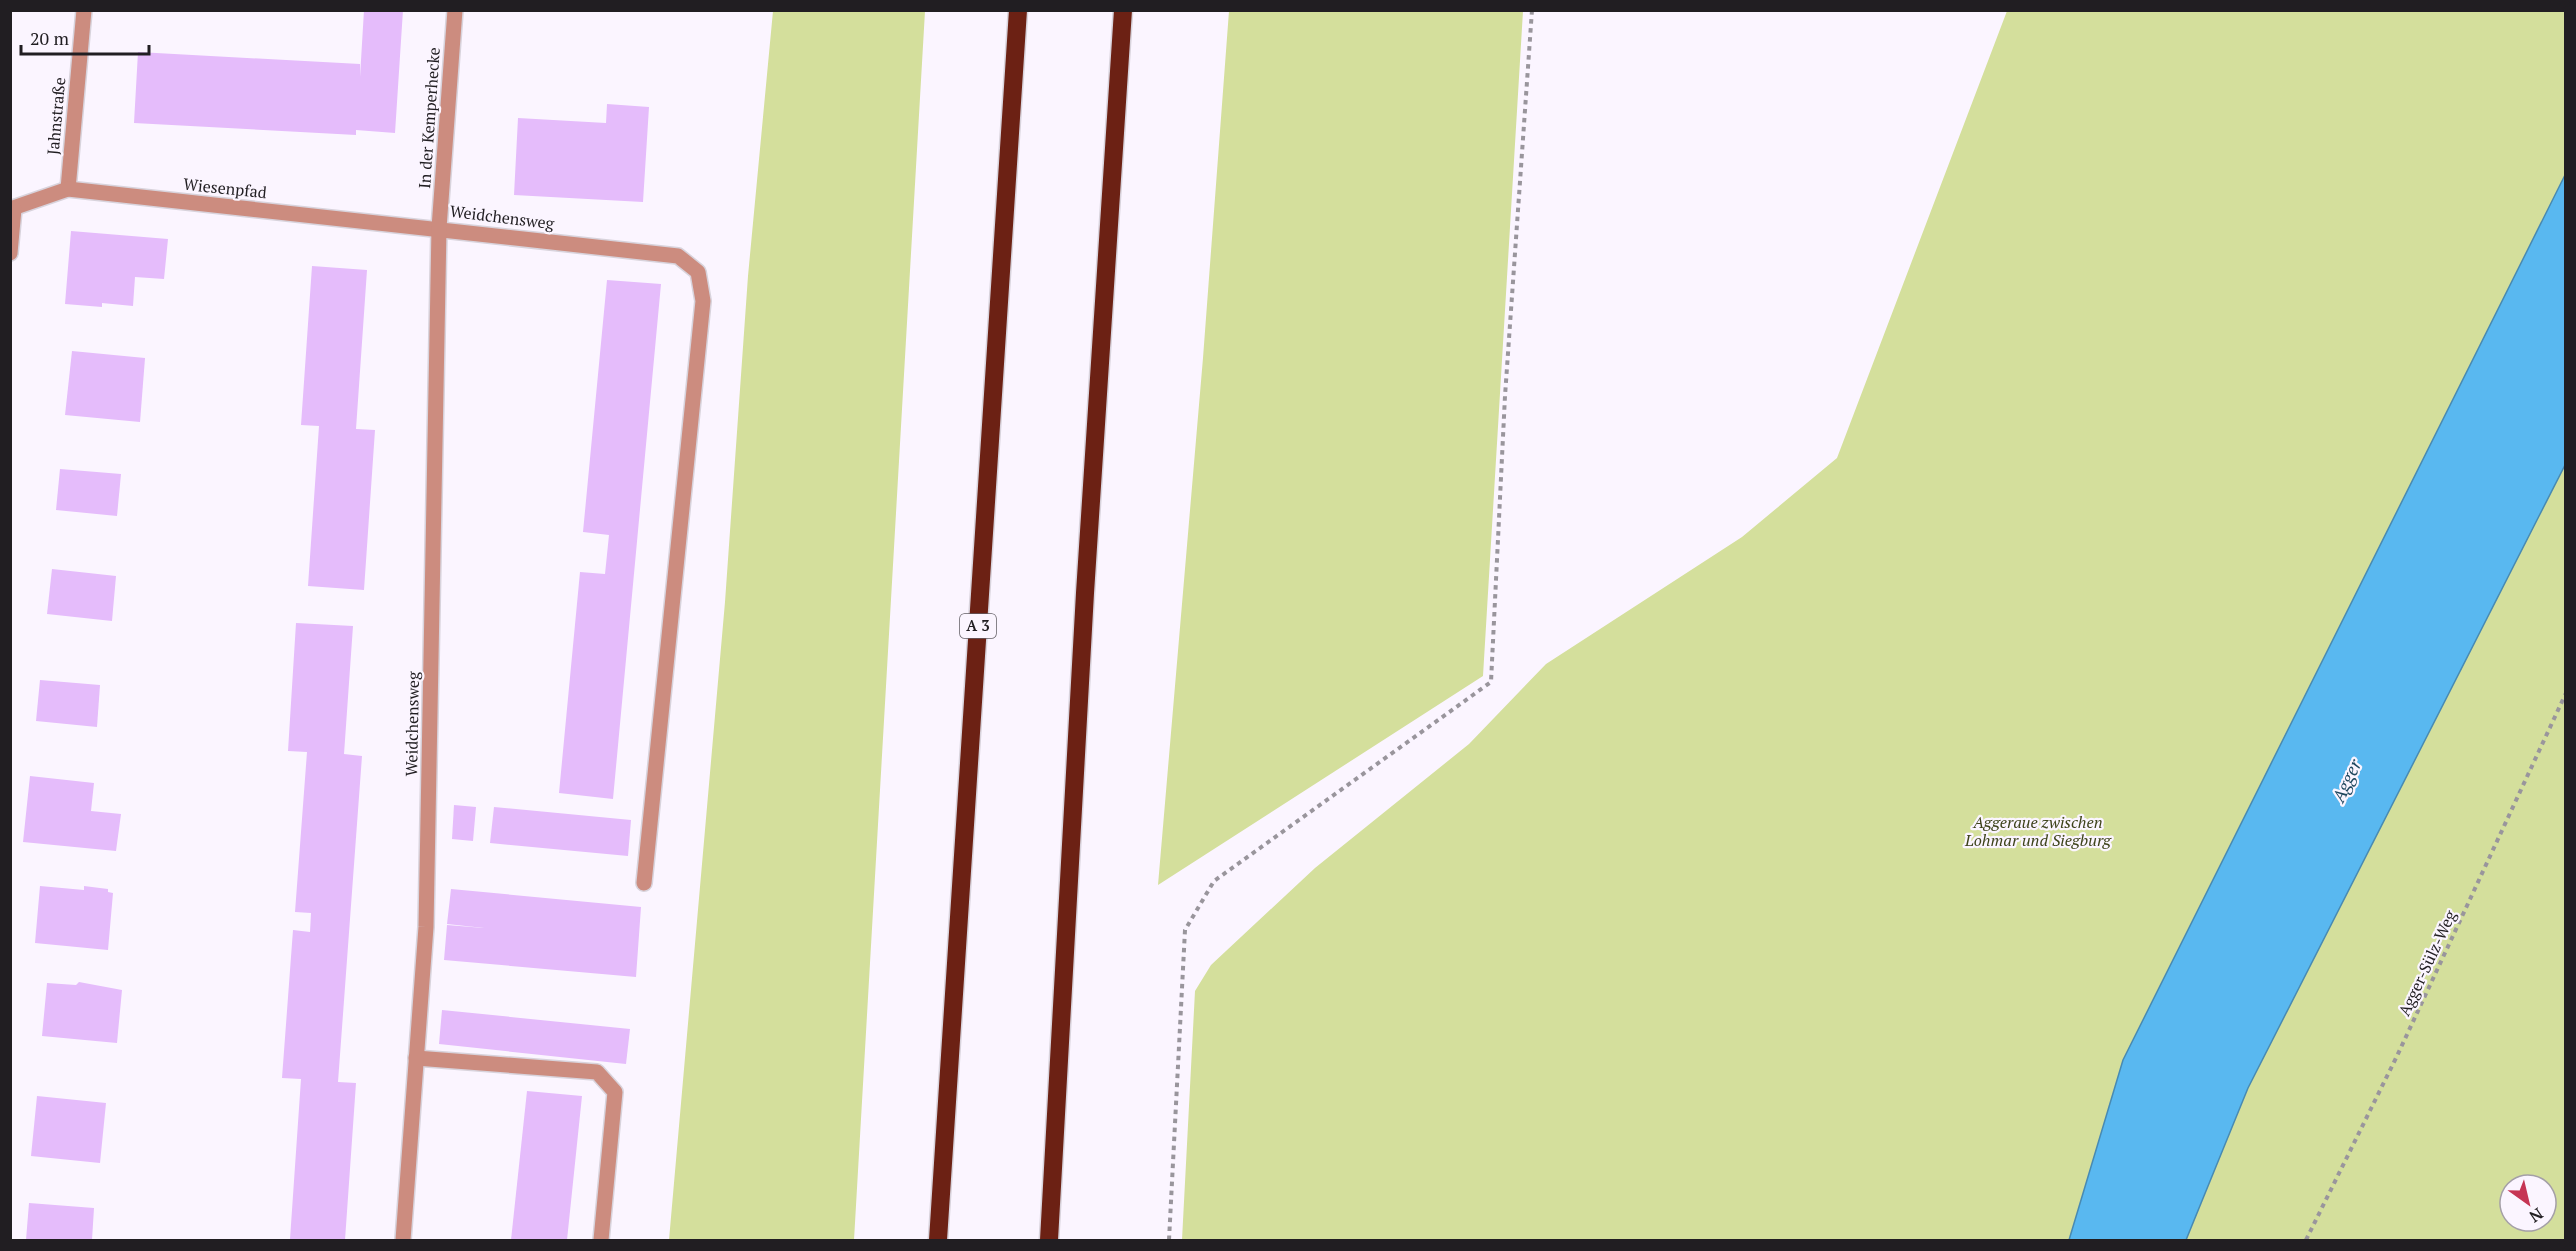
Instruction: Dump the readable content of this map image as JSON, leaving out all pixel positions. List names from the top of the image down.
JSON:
{
  "streets": {
    "highway": ["A 3"],
    "street": [
      "Jahnstraße",
      "In der Kemperhecke",
      "Wiesenpfad",
      "Weidchensweg"
    ],
    "path": ["Agger-Sülz-Weg"]
  },
  "crossings": [
    ["Jahnstraße", "Wiesenpfad"],
    ["In der Kemperhecke", "Wiesenpfad"],
    ["In der Kemperhecke", "Weidchensweg"],
    ["Wiesenpfad", "Weidchensweg"]
  ],
  "water": ["Agger"],
  "parks": ["Aggeraue zwischen Lohmar und Siegburg"],
  "scale_bar": "20 m",
  "north": "bottom right"
}
